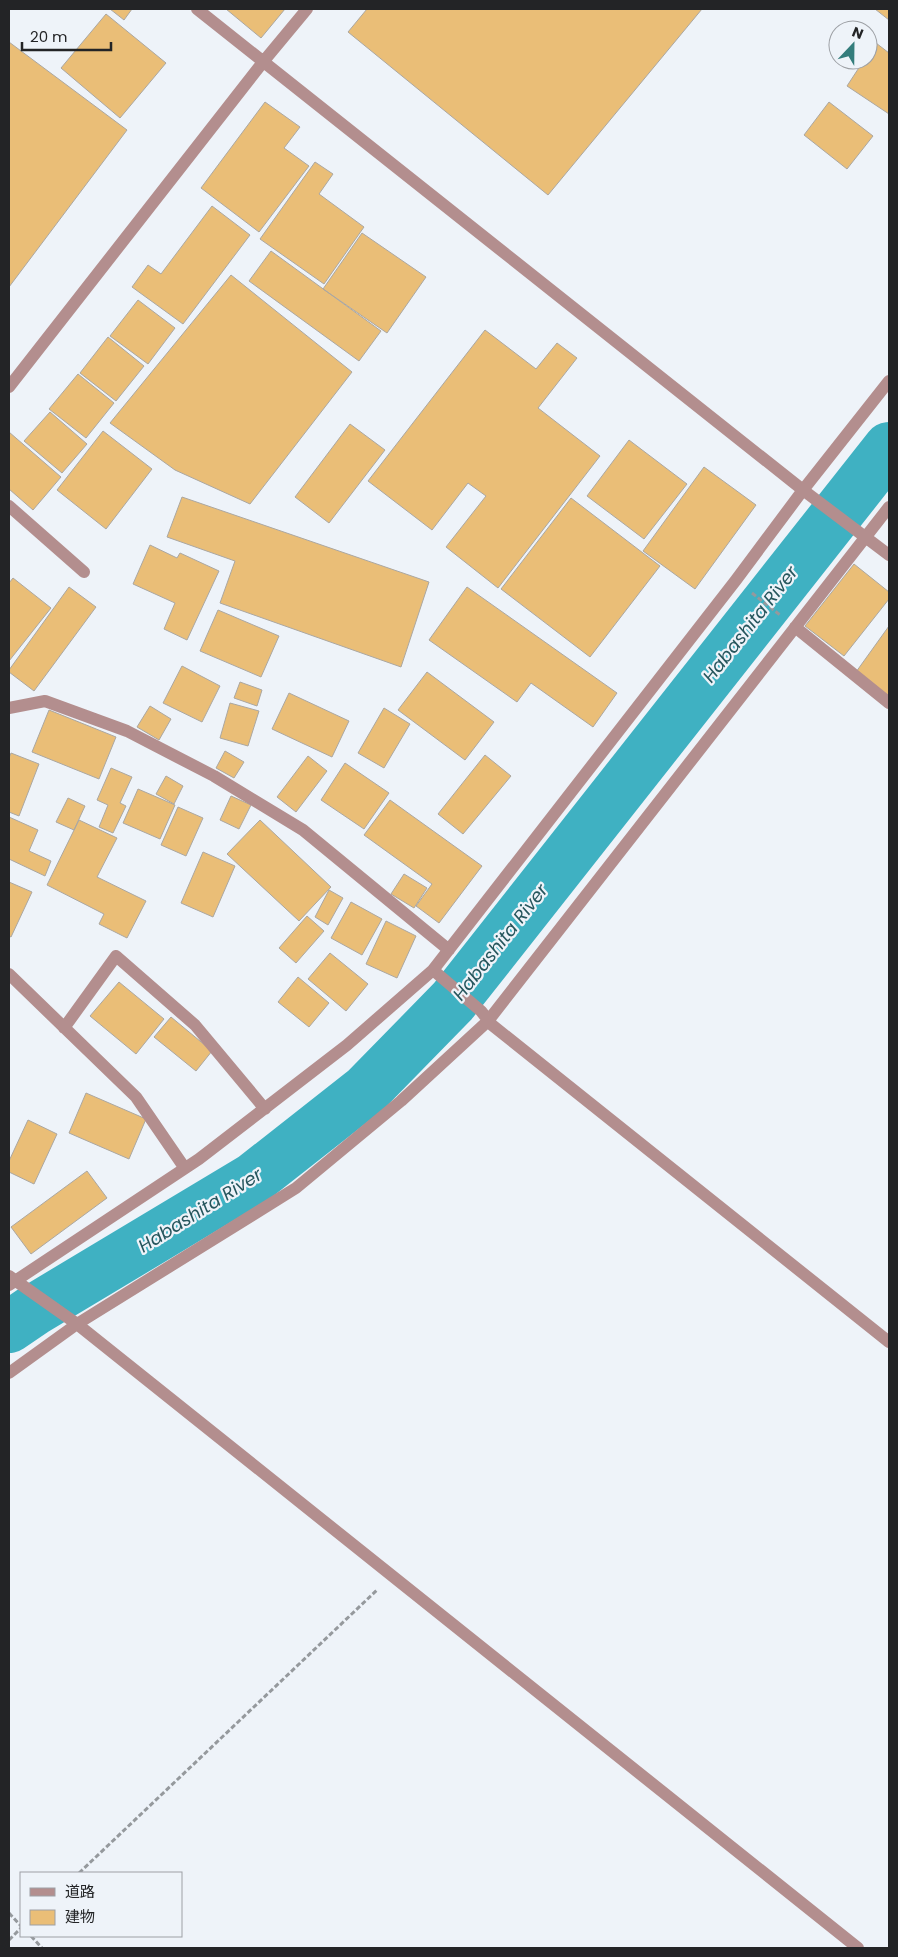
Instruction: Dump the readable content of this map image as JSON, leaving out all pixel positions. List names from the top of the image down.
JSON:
{
  "water": ["Habashita River"],
  "legend": ["道路", "建物"],
  "scale_bar": "20 m",
  "north": "top"
}
